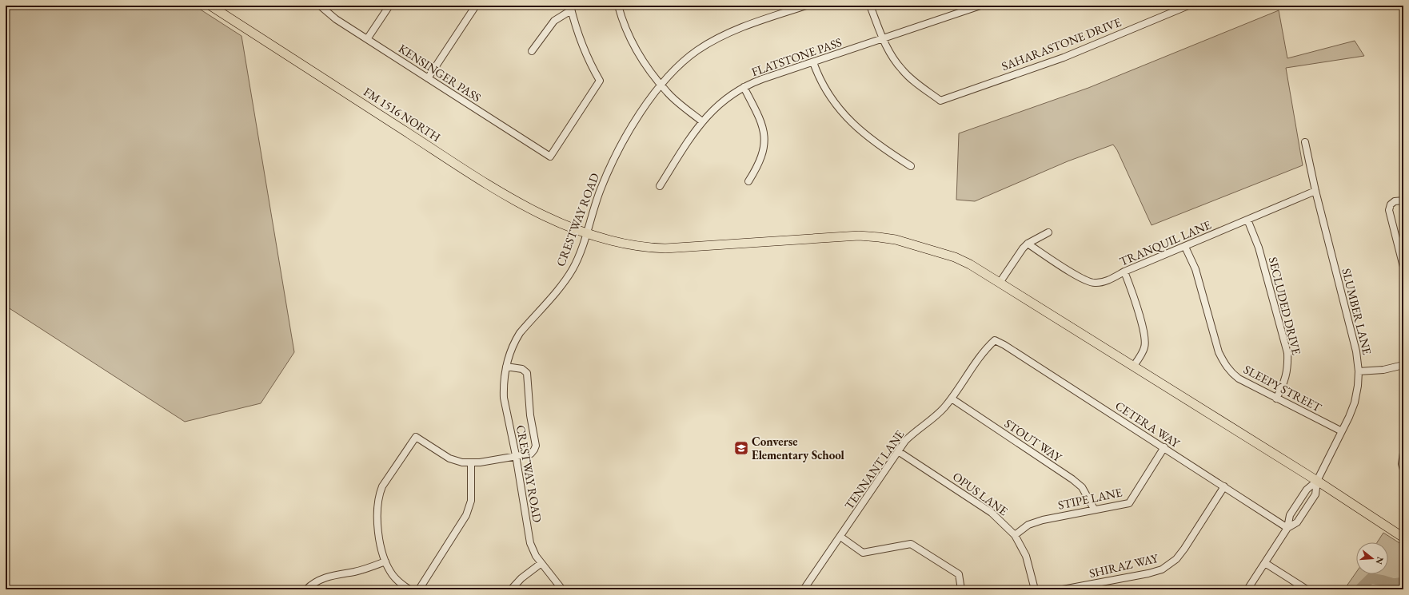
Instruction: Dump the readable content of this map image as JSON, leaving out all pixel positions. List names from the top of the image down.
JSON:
{
  "streets": {
    "main road": ["FM 1516 NORTH"],
    "street": [
      "SAHARASTONE DRIVE",
      "FLATSTONE PASS",
      "KENSINGER PASS",
      "CRESTWAY ROAD",
      "TRANQUIL LANE",
      "SECLUDED DRIVE",
      "SLUMBER LANE",
      "SLEEPY STREET",
      "CETERA WAY",
      "STOUT WAY",
      "TENNANT LANE",
      "OPUS LANE",
      "STIPE LANE",
      "SHIRAZ WAY"
    ]
  },
  "crossings": [
    ["SAHARASTONE DRIVE", "FLATSTONE PASS"],
    ["FM 1516 NORTH", "CRESTWAY ROAD"],
    ["FM 1516 NORTH", "SLUMBER LANE"],
    ["TRANQUIL LANE", "SECLUDED DRIVE"],
    ["TRANQUIL LANE", "SLUMBER LANE"],
    ["TRANQUIL LANE", "SLEEPY STREET"],
    ["SECLUDED DRIVE", "SLEEPY STREET"],
    ["SLUMBER LANE", "SLEEPY STREET"],
    ["CETERA WAY", "TENNANT LANE"],
    ["CETERA WAY", "STIPE LANE"],
    ["CETERA WAY", "SHIRAZ WAY"],
    ["STOUT WAY", "TENNANT LANE"],
    ["STOUT WAY", "STIPE LANE"],
    ["TENNANT LANE", "OPUS LANE"],
    ["OPUS LANE", "STIPE LANE"]
  ],
  "places": {
    "school or university": ["Converse Elementary School"]
  },
  "north": "right"
}
